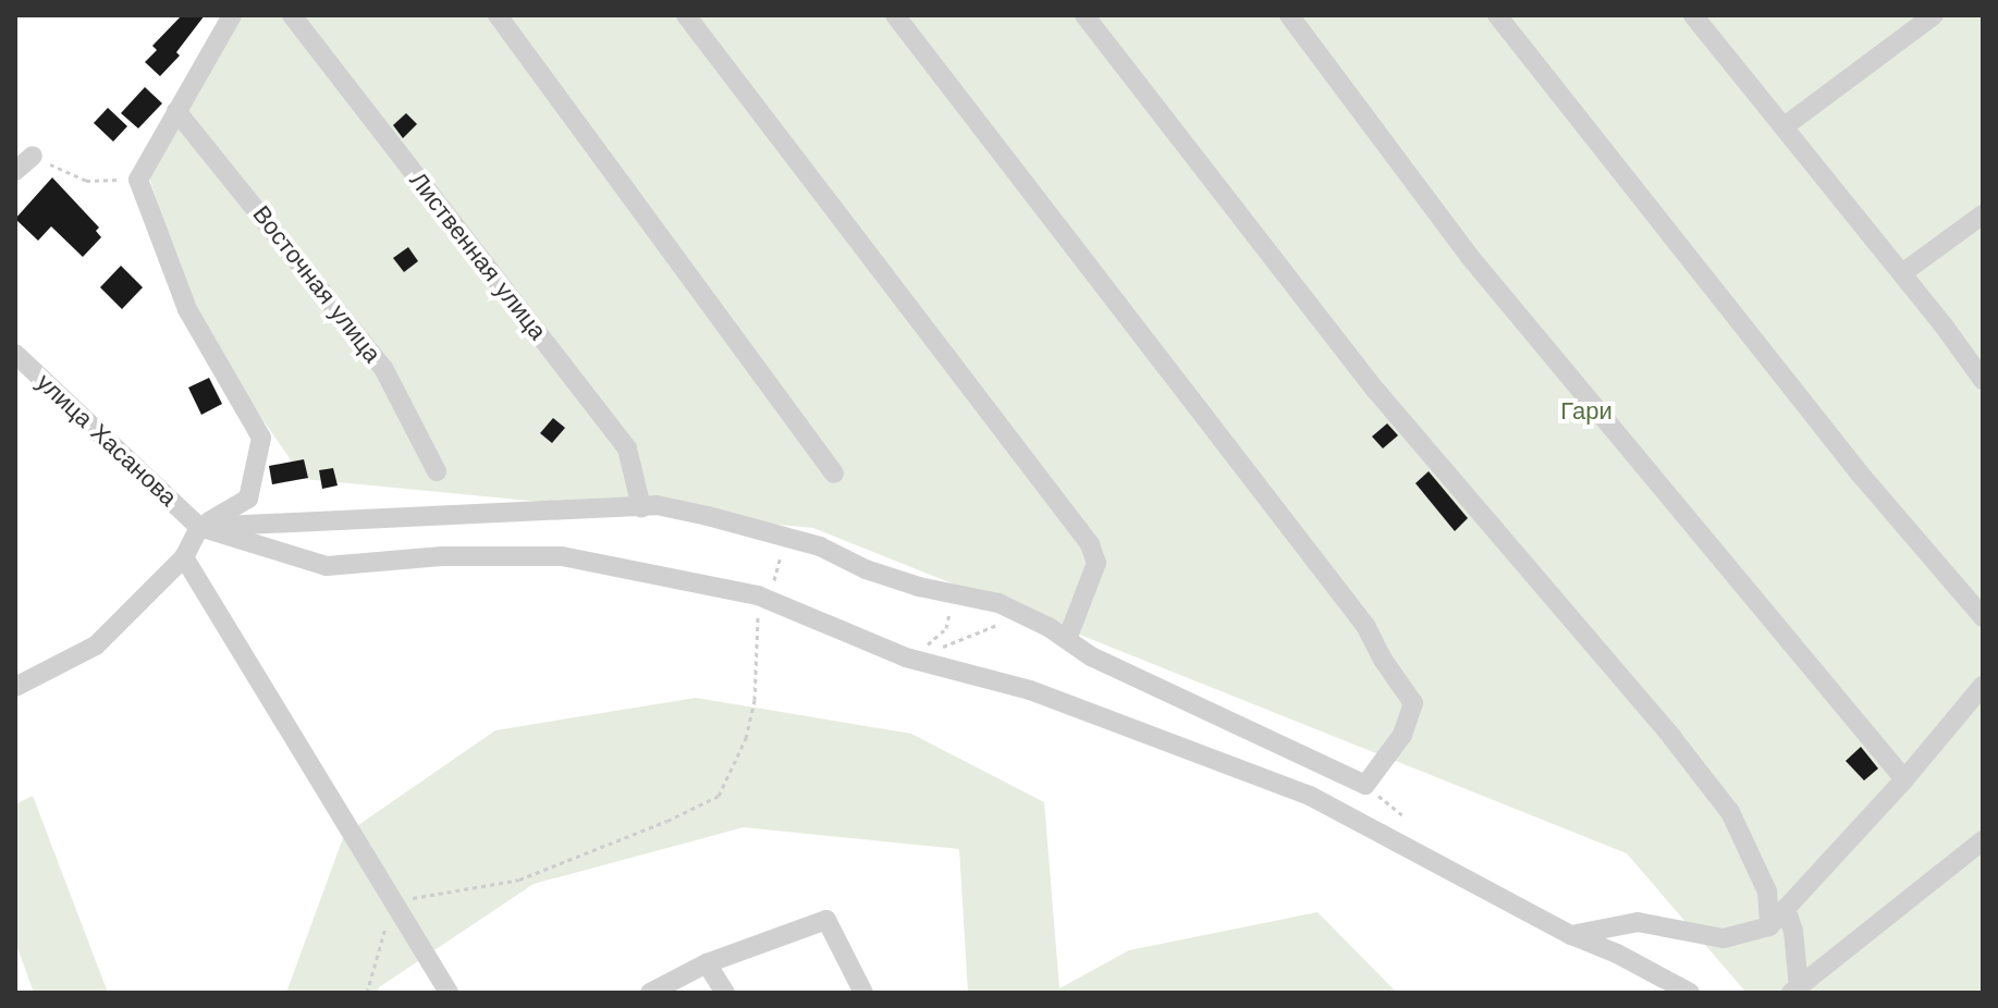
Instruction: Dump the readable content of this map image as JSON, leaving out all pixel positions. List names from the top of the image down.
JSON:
{
  "streets": {
    "street": ["Лиственная улица", "Восточная улица", "улица Хасанова"]
  },
  "parks": ["Гари"]
}
